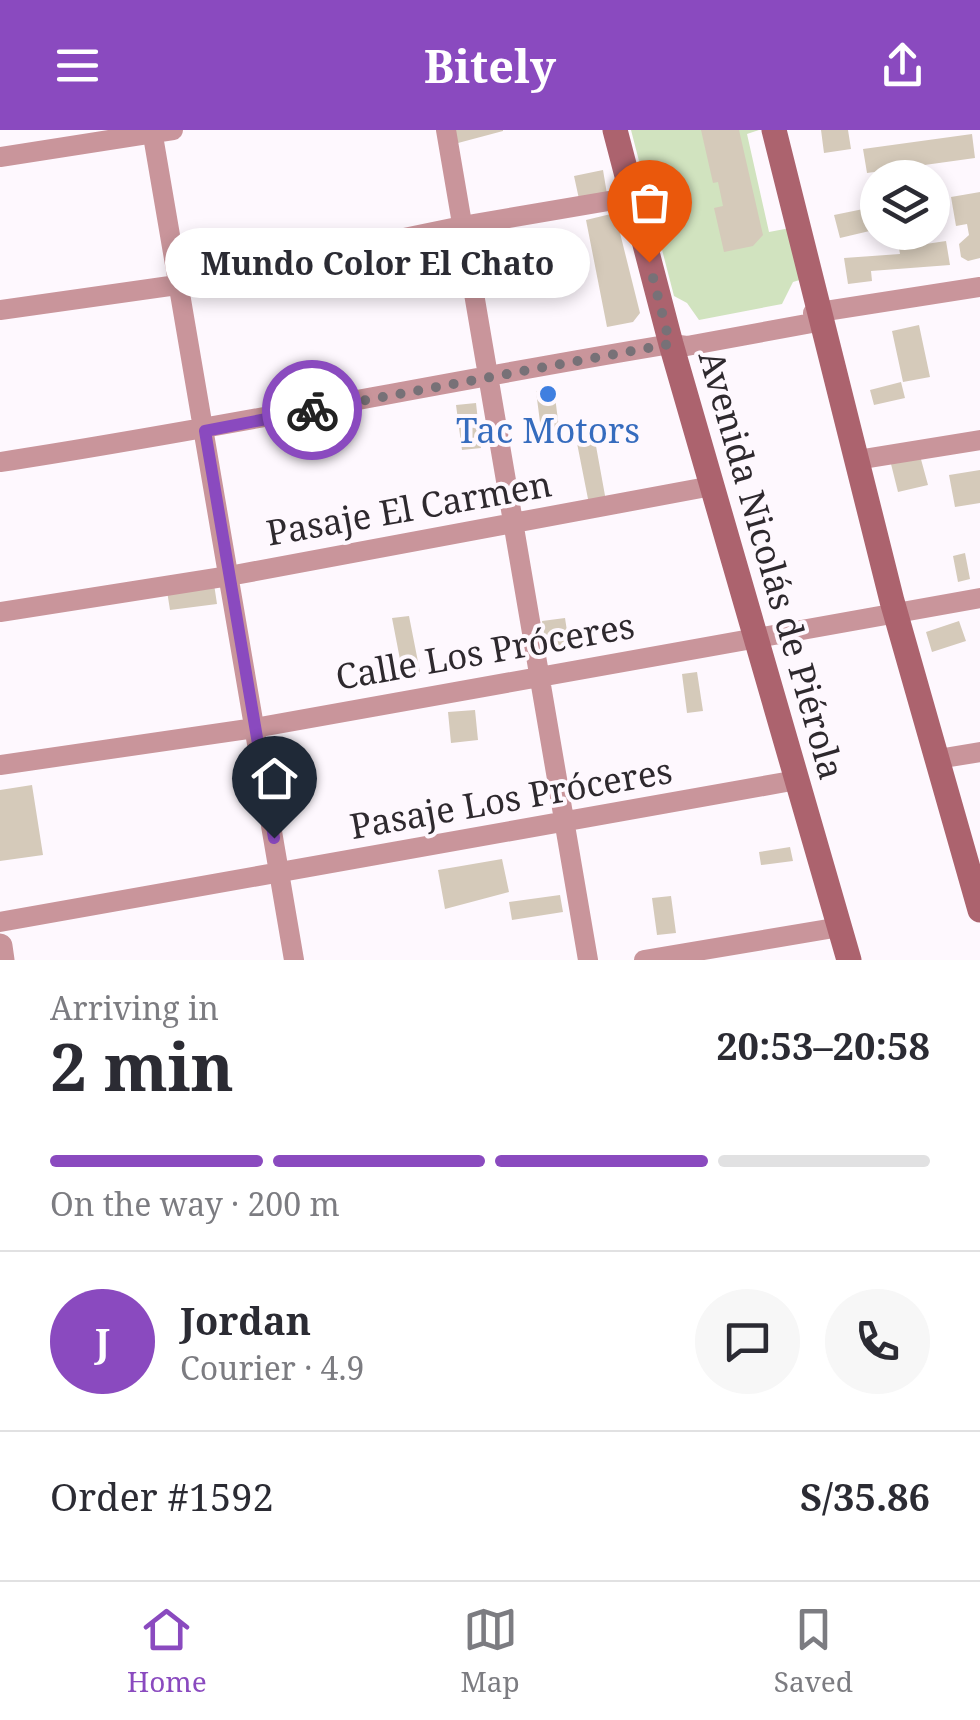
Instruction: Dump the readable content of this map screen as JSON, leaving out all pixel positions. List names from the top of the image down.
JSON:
{
  "streets": {
    "main road": ["Avenida Nicolás de Piérola"],
    "street": ["Pasaje El Carmen", "Calle Los Próceres", "Pasaje Los Próceres"]
  },
  "crossings": [
    ["Pasaje El Carmen", "Avenida Nicolás de Piérola"],
    ["Avenida Nicolás de Piérola", "Calle Los Próceres"],
    ["Avenida Nicolás de Piérola", "Pasaje Los Próceres"]
  ],
  "places": ["Mundo Color El Chato", "Tac Motors"],
  "page": {
    "header": "Bitely",
    "bubble": "Mundo Color El Chato",
    "heading": ["2 min", "Arriving in", "20:53–20:58"],
    "panel": [
      "Jordan",
      "Courier · 4.9",
      "Order #1592",
      "S/35.86"
    ],
    "bar": "On the way · 200 m",
    "round": "J",
    "tabs": ["Home", "Map", "Saved"]
  }
}
